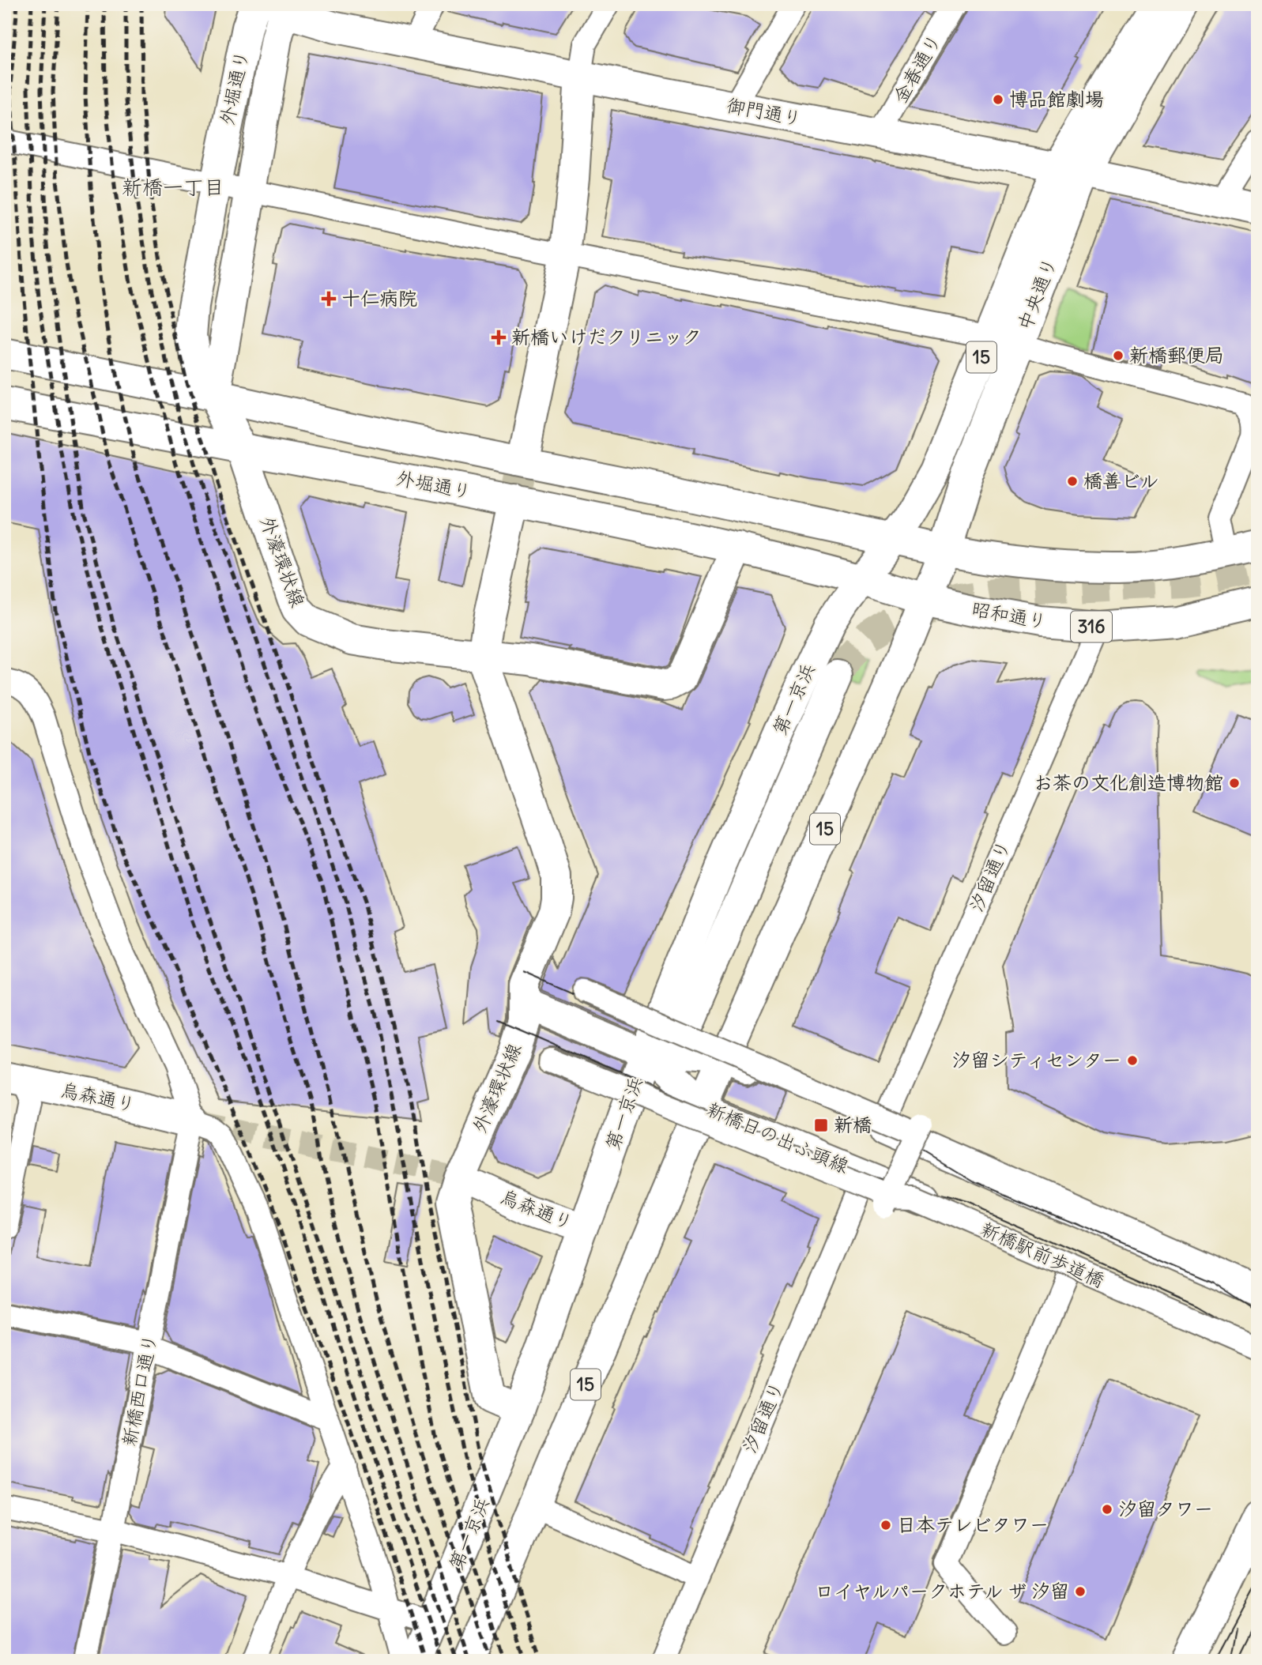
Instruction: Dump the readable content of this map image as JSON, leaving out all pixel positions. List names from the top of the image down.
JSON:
{
  "streets": {
    "main road": [
      "外堀通り",
      "御門通り",
      "中央通り",
      "15",
      "外濠環状線",
      "昭和通り",
      "316",
      "第一京浜",
      "烏森通り",
      "新橋日の出ふ頭線"
    ],
    "street": [
      "金春通り",
      "汐留通り",
      "新橋駅前歩道橋",
      "新橋西口通り"
    ]
  },
  "crossings": [
    ["金春通り", "御門通り"],
    ["外堀通り", "御門通り"],
    ["外堀通り", "中央通り"],
    ["外堀通り", "外濠環状線"],
    ["外堀通り", "昭和通り"],
    ["外堀通り", "第一京浜"],
    ["御門通り", "中央通り"],
    ["中央通り", "15"],
    ["中央通り", "昭和通り"],
    ["中央通り", "第一京浜"],
    ["15", "昭和通り"],
    ["15", "新橋日の出ふ頭線"],
    ["外濠環状線", "烏森通り"],
    ["昭和通り", "第一京浜"],
    ["昭和通り", "汐留通り"],
    ["第一京浜", "烏森通り"],
    ["第一京浜", "新橋日の出ふ頭線"],
    ["汐留通り", "新橋日の出ふ頭線"],
    ["烏森通り", "新橋西口通り"]
  ],
  "districts": ["新橋一丁目"],
  "places": {
    "other": [
      "博品館劇場",
      "新橋郵便局",
      "橋善ビル",
      "お茶の文化創造博物館",
      "汐留シティセンター",
      "汐留タワー",
      "日本テレビタワー",
      "ロイヤルパークホテル ザ 汐留"
    ],
    "health": ["十仁病院", "新橋いけだクリニック"],
    "transit": ["新橋"]
  }
}
